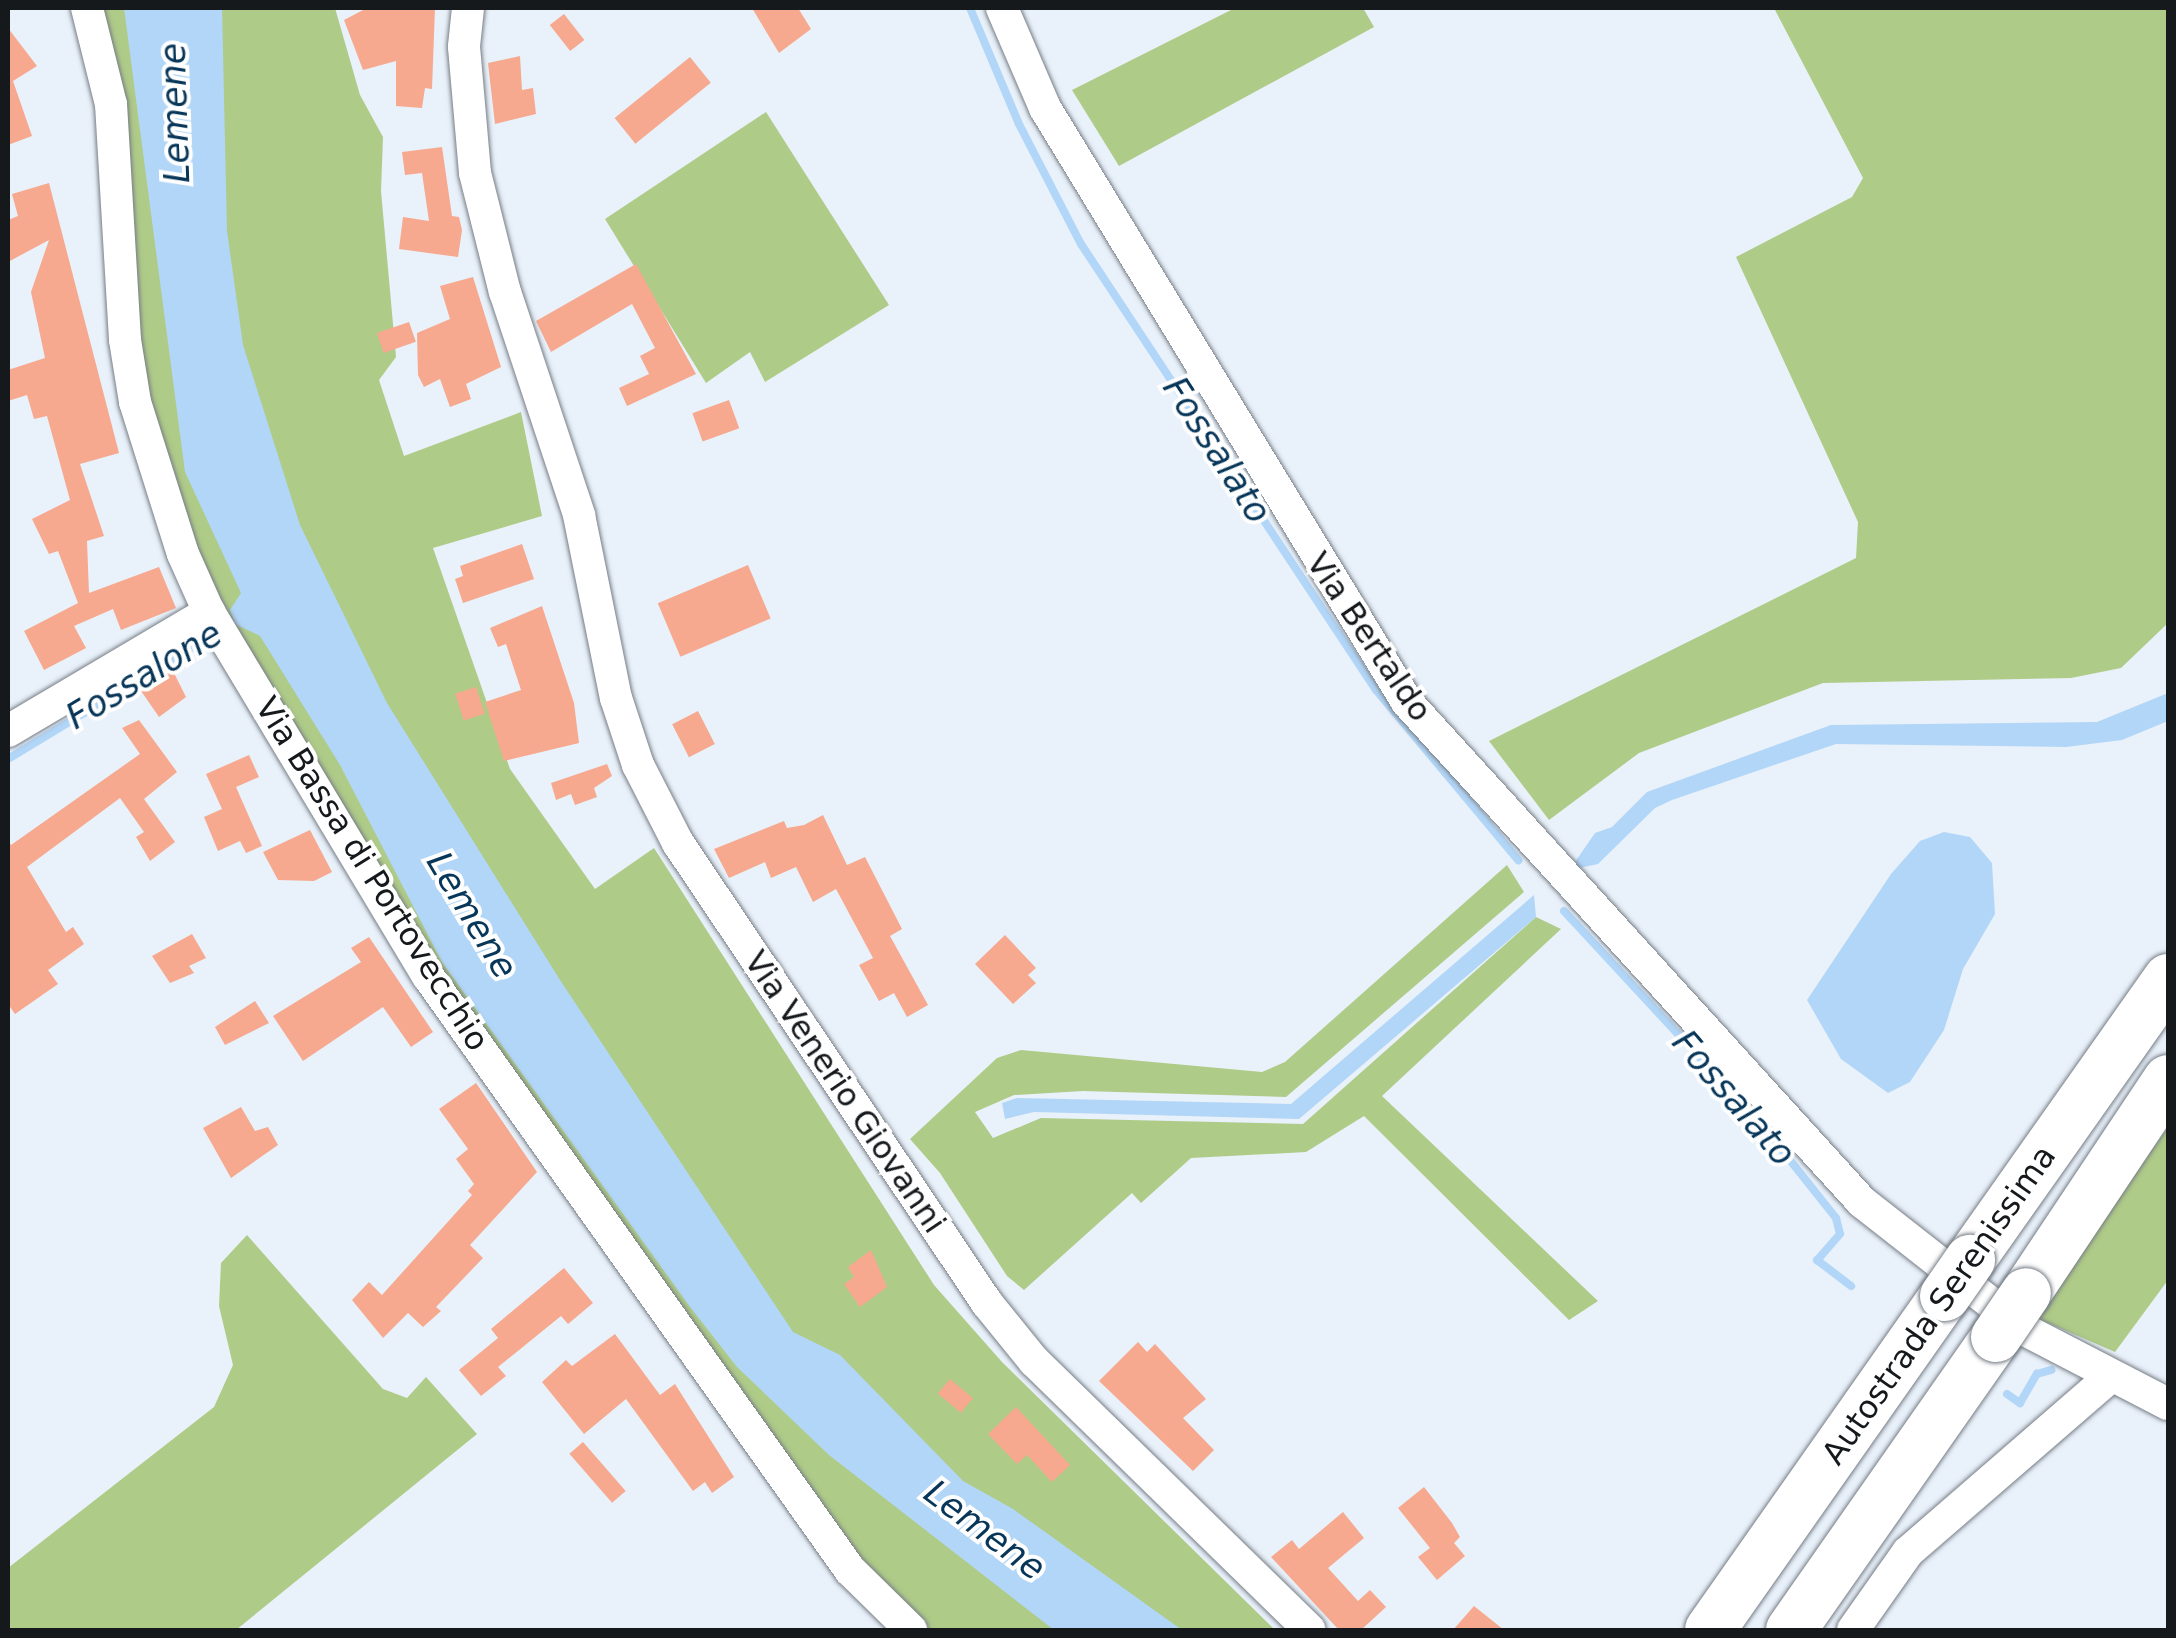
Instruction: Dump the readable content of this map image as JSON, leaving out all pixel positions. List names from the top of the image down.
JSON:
{
  "streets": {
    "highway": ["Autostrada Serenissima"],
    "street": ["Via Bertaldo", "Via Bassa di Portovecchio", "Via Venerio Giovanni"]
  },
  "water": ["Lemene", "Fossalato", "Fossalone"]
}
